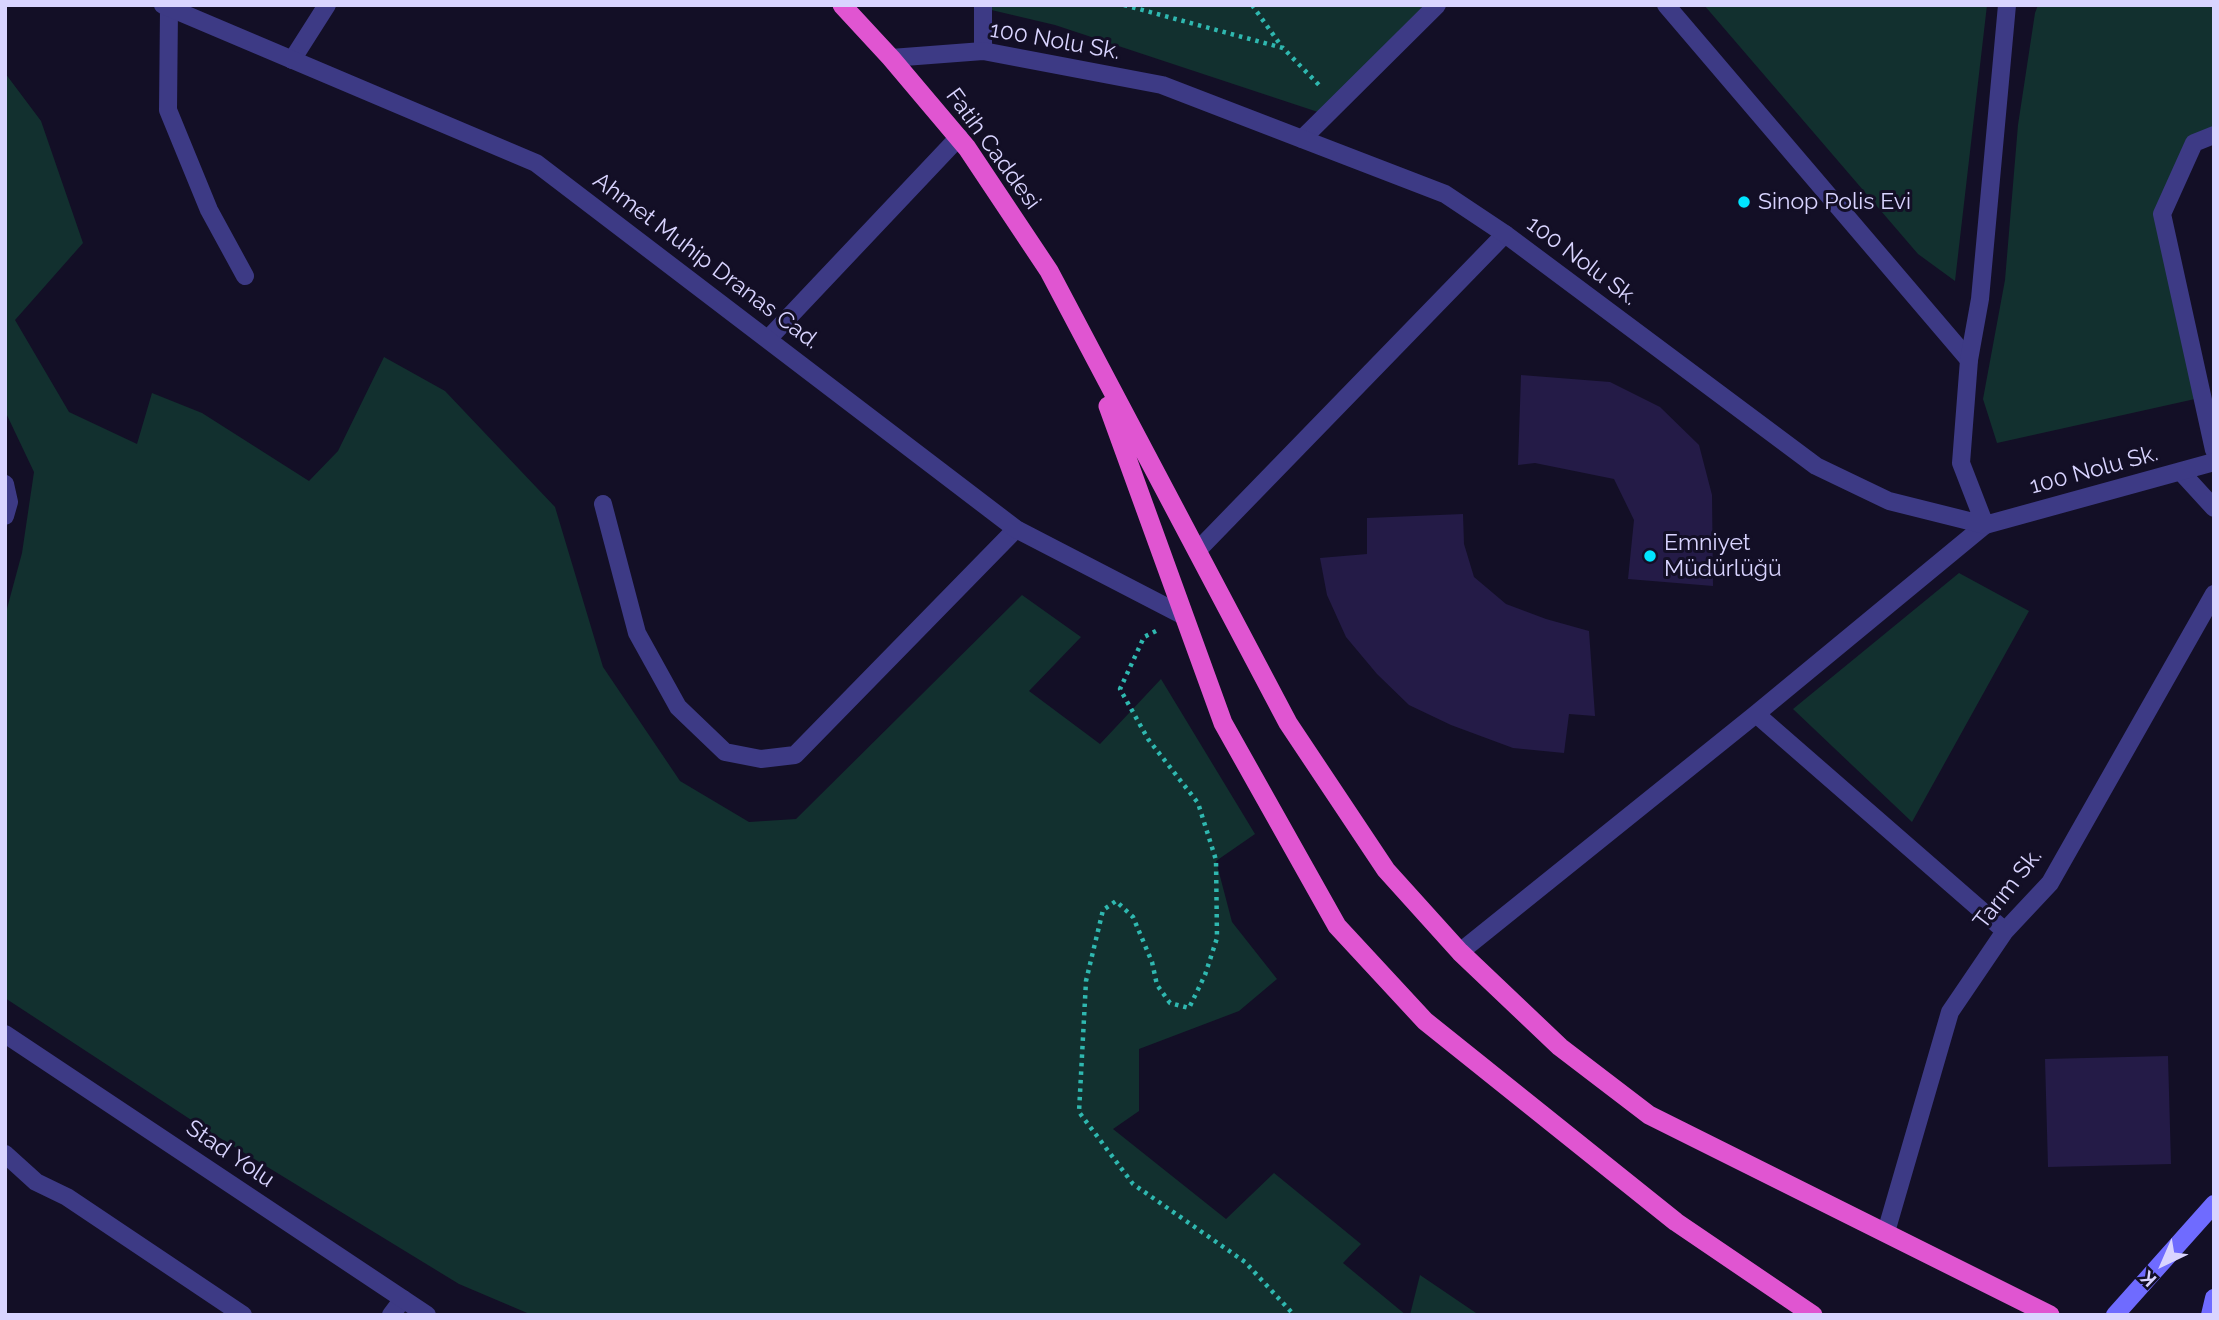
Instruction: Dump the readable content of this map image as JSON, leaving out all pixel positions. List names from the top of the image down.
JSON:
{
  "streets": {
    "highway": ["Fatih Caddesi"],
    "street": [
      "100 Nolu Sk.",
      "Ahmet Muhip Dranas Cad.",
      "Tarım Sk.",
      "Stad Yolu"
    ]
  },
  "crossings": [
    ["100 Nolu Sk.", "Fatih Caddesi"]
  ],
  "places": ["Sinop Polis Evi", "Emniyet Müdürlüğü"],
  "north": "bottom left"
}
